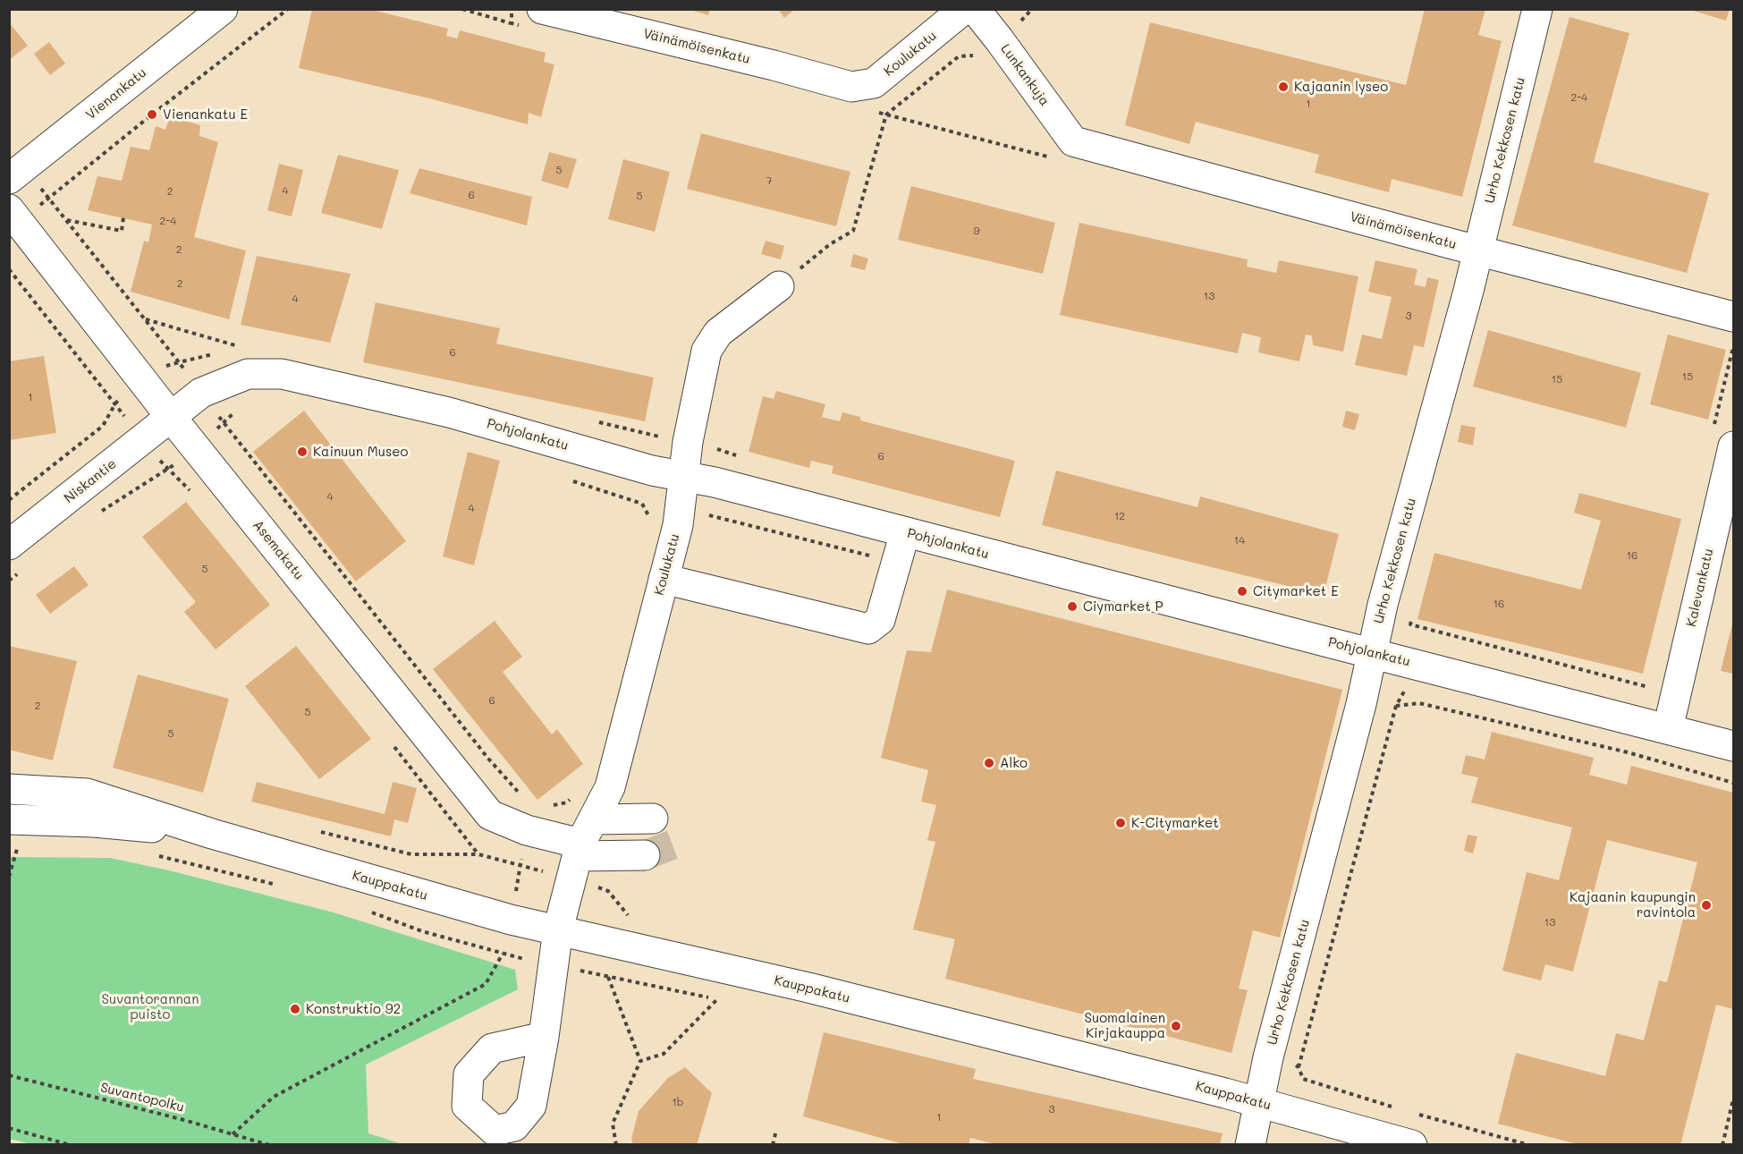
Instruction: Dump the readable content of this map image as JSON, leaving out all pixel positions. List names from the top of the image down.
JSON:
{
  "streets": {
    "street": [
      "Väinämöisenkatu",
      "Koulukatu",
      "Lunkankuja",
      "Vienankatu",
      "Urho Kekkosen katu",
      "Pohjolankatu",
      "Niskantie",
      "Asemakatu",
      "Kalevankatu",
      "Kauppakatu"
    ],
    "path": ["Suvantopolku"]
  },
  "crossings": [
    ["Väinämöisenkatu", "Koulukatu"],
    ["Väinämöisenkatu", "Lunkankuja"],
    ["Väinämöisenkatu", "Urho Kekkosen katu"],
    ["Koulukatu", "Pohjolankatu"],
    ["Koulukatu", "Asemakatu"],
    ["Koulukatu", "Kauppakatu"],
    ["Urho Kekkosen katu", "Pohjolankatu"],
    ["Urho Kekkosen katu", "Kauppakatu"],
    ["Pohjolankatu", "Niskantie"],
    ["Pohjolankatu", "Asemakatu"],
    ["Pohjolankatu", "Kalevankatu"],
    ["Niskantie", "Asemakatu"]
  ],
  "parks": ["Suvantorannan puisto"],
  "places": [
    "Kajaanin lyseo",
    "Vienankatu E",
    "Kainuun Museo",
    "Citymarket E",
    "Ciymarket P",
    "Alko",
    "K-Citymarket",
    "Kajaanin kaupungin ravintola",
    "Konstruktio 92",
    "Suomalainen Kirjakauppa"
  ],
  "house_numbers": [
    "2-4",
    "1",
    "5",
    "7",
    "4",
    "2",
    "6",
    "5",
    "2-4",
    "9",
    "2",
    "2",
    "13",
    "4",
    "3",
    "6",
    "15",
    "15",
    "1",
    "6",
    "4",
    "4",
    "12",
    "14",
    "16",
    "5",
    "16",
    "6",
    "2",
    "5",
    "5",
    "13",
    "1b",
    "3",
    "1"
  ]
}
